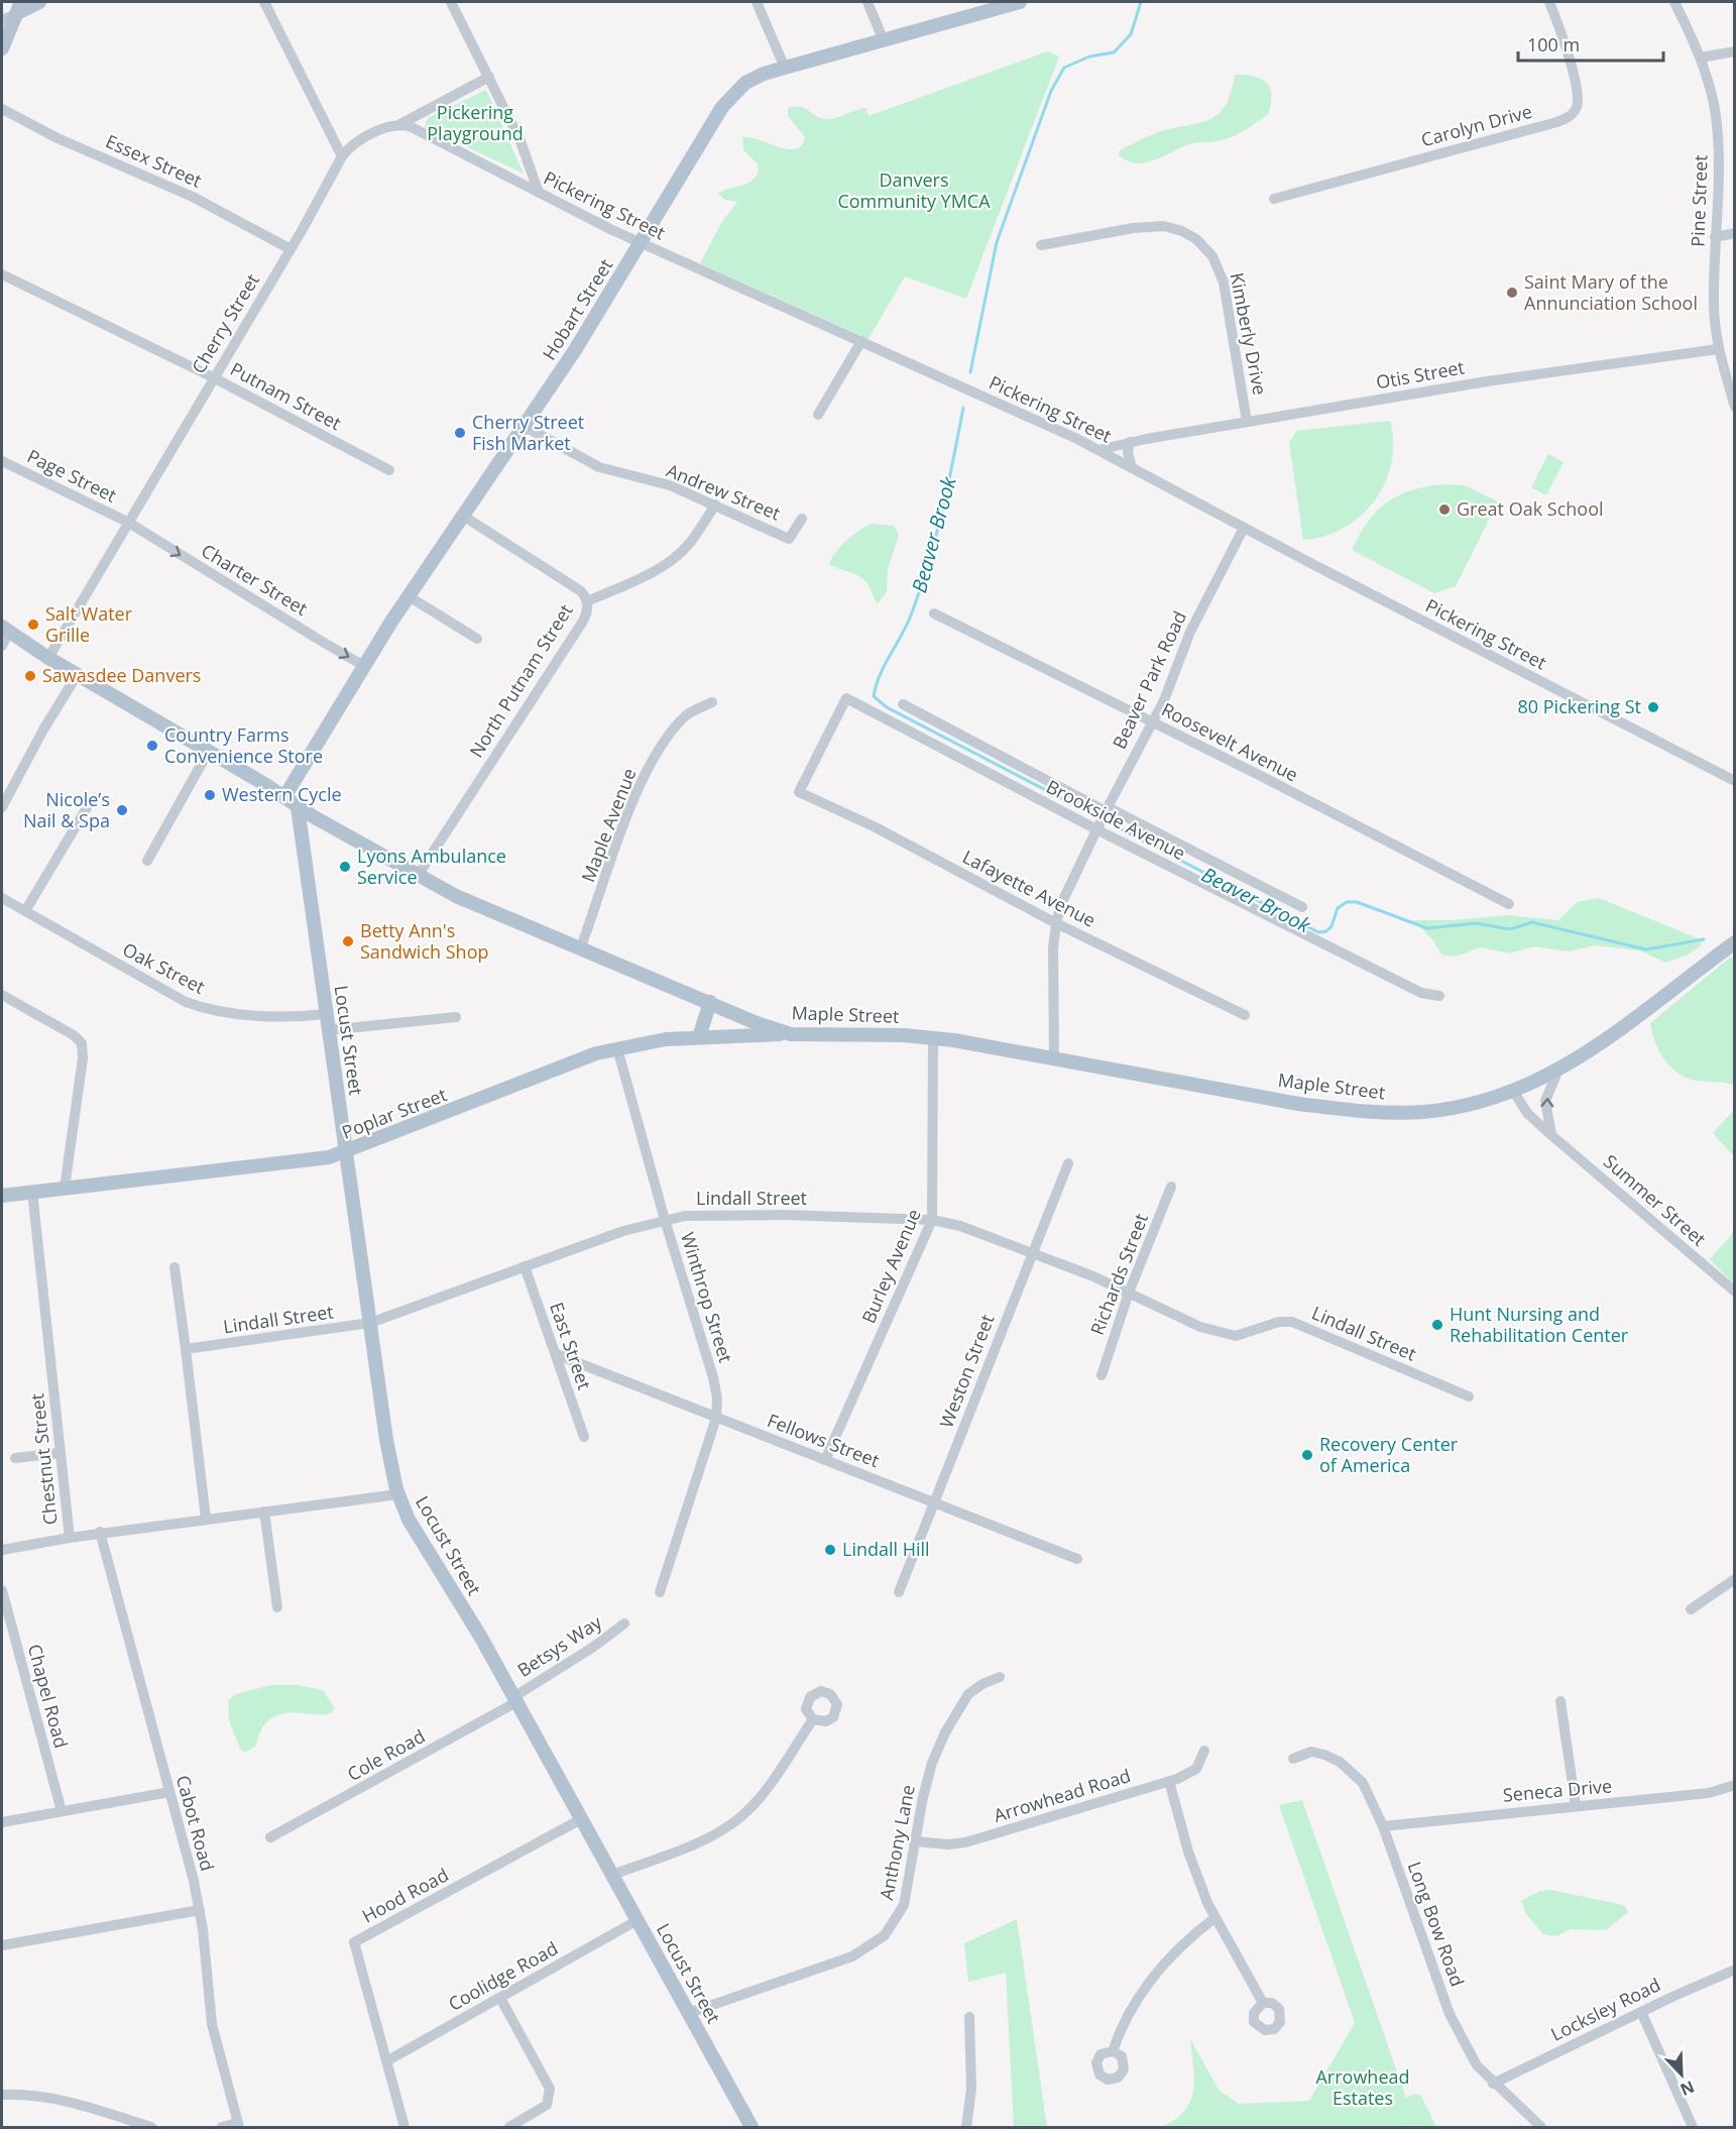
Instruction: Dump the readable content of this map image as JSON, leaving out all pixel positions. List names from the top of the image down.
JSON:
{
  "streets": {
    "main road": [
      "Hobart Street",
      "Maple Street",
      "Locust Street",
      "Poplar Street"
    ],
    "street": [
      "Carolyn Drive",
      "Essex Street",
      "Pine Street",
      "Pickering Street",
      "Cherry Street",
      "Kimberly Drive",
      "Otis Street",
      "Putnam Street",
      "Page Street",
      "Andrew Street",
      "Charter Street",
      "Beaver Park Road",
      "North Putnam Street",
      "Roosevelt Avenue",
      "Brookside Avenue",
      "Maple Avenue",
      "Lafayette Avenue",
      "Oak Street",
      "Lindall Street",
      "Summer Street",
      "Burley Avenue",
      "Richards Street",
      "Winthrop Street",
      "East Street",
      "Weston Street",
      "Fellows Street",
      "Chestnut Street",
      "Betsys Way",
      "Chapel Road",
      "Cole Road",
      "Seneca Drive",
      "Arrowhead Road",
      "Cabot Road",
      "Anthony Lane",
      "Hood Road",
      "Long Bow Road",
      "Coolidge Road",
      "Locksley Road"
    ]
  },
  "crossings": [
    ["Essex Street", "Cherry Street"],
    ["Pine Street", "Otis Street"],
    ["Pickering Street", "Hobart Street"],
    ["Pickering Street", "Otis Street"],
    ["Pickering Street", "Beaver Park Road"],
    ["Hobart Street", "Andrew Street"],
    ["Hobart Street", "Charter Street"],
    ["Hobart Street", "North Putnam Street"],
    ["Hobart Street", "Maple Street"],
    ["Cherry Street", "Putnam Street"],
    ["Cherry Street", "Page Street"],
    ["Cherry Street", "Charter Street"],
    ["Cherry Street", "Maple Street"],
    ["Kimberly Drive", "Otis Street"],
    ["Page Street", "Charter Street"],
    ["Beaver Park Road", "Roosevelt Avenue"],
    ["Beaver Park Road", "Brookside Avenue"],
    ["Beaver Park Road", "Lafayette Avenue"],
    ["Beaver Park Road", "Maple Street"],
    ["North Putnam Street", "Maple Street"],
    ["Brookside Avenue", "Lafayette Avenue"],
    ["Maple Avenue", "Maple Street"],
    ["Oak Street", "Locust Street"],
    ["Maple Street", "Locust Street"],
    ["Maple Street", "Poplar Street"],
    ["Maple Street", "Summer Street"],
    ["Maple Street", "Burley Avenue"],
    ["Locust Street", "Poplar Street"],
    ["Locust Street", "Lindall Street"],
    ["Locust Street", "Chestnut Street"],
    ["Locust Street", "Betsys Way"],
    ["Locust Street", "Cole Road"],
    ["Locust Street", "Anthony Lane"],
    ["Locust Street", "Hood Road"],
    ["Locust Street", "Coolidge Road"],
    ["Poplar Street", "Winthrop Street"],
    ["Poplar Street", "Chestnut Street"],
    ["Lindall Street", "Burley Avenue"],
    ["Lindall Street", "Richards Street"],
    ["Lindall Street", "Winthrop Street"],
    ["Lindall Street", "East Street"],
    ["Lindall Street", "Weston Street"],
    ["Burley Avenue", "Fellows Street"],
    ["Winthrop Street", "Fellows Street"],
    ["East Street", "Fellows Street"],
    ["Weston Street", "Fellows Street"],
    ["Chestnut Street", "Cabot Road"],
    ["Betsys Way", "Cole Road"],
    ["Seneca Drive", "Long Bow Road"],
    ["Arrowhead Road", "Anthony Lane"],
    ["Hood Road", "Coolidge Road"],
    ["Long Bow Road", "Locksley Road"]
  ],
  "one_way": ["Charter Street"],
  "water": ["Beaver Brook"],
  "parks": ["Pickering Playground", "Danvers Community YMCA", "Arrowhead Estates"],
  "places": [
    "Saint Mary of the Annunciation School",
    "Cherry Street Fish Market",
    "Great Oak School",
    "Salt Water Grille",
    "Sawasdee Danvers",
    "80 Pickering St",
    "Country Farms Convenience Store",
    "Western Cycle",
    "Nicole’s Nail & Spa",
    "Lyons Ambulance Service",
    "Betty Ann's Sandwich Shop",
    "Hunt Nursing and Rehabilitation Center",
    "Recovery Center of America",
    "Lindall Hill"
  ],
  "scale_bar": "100 m",
  "north": "bottom right"
}
